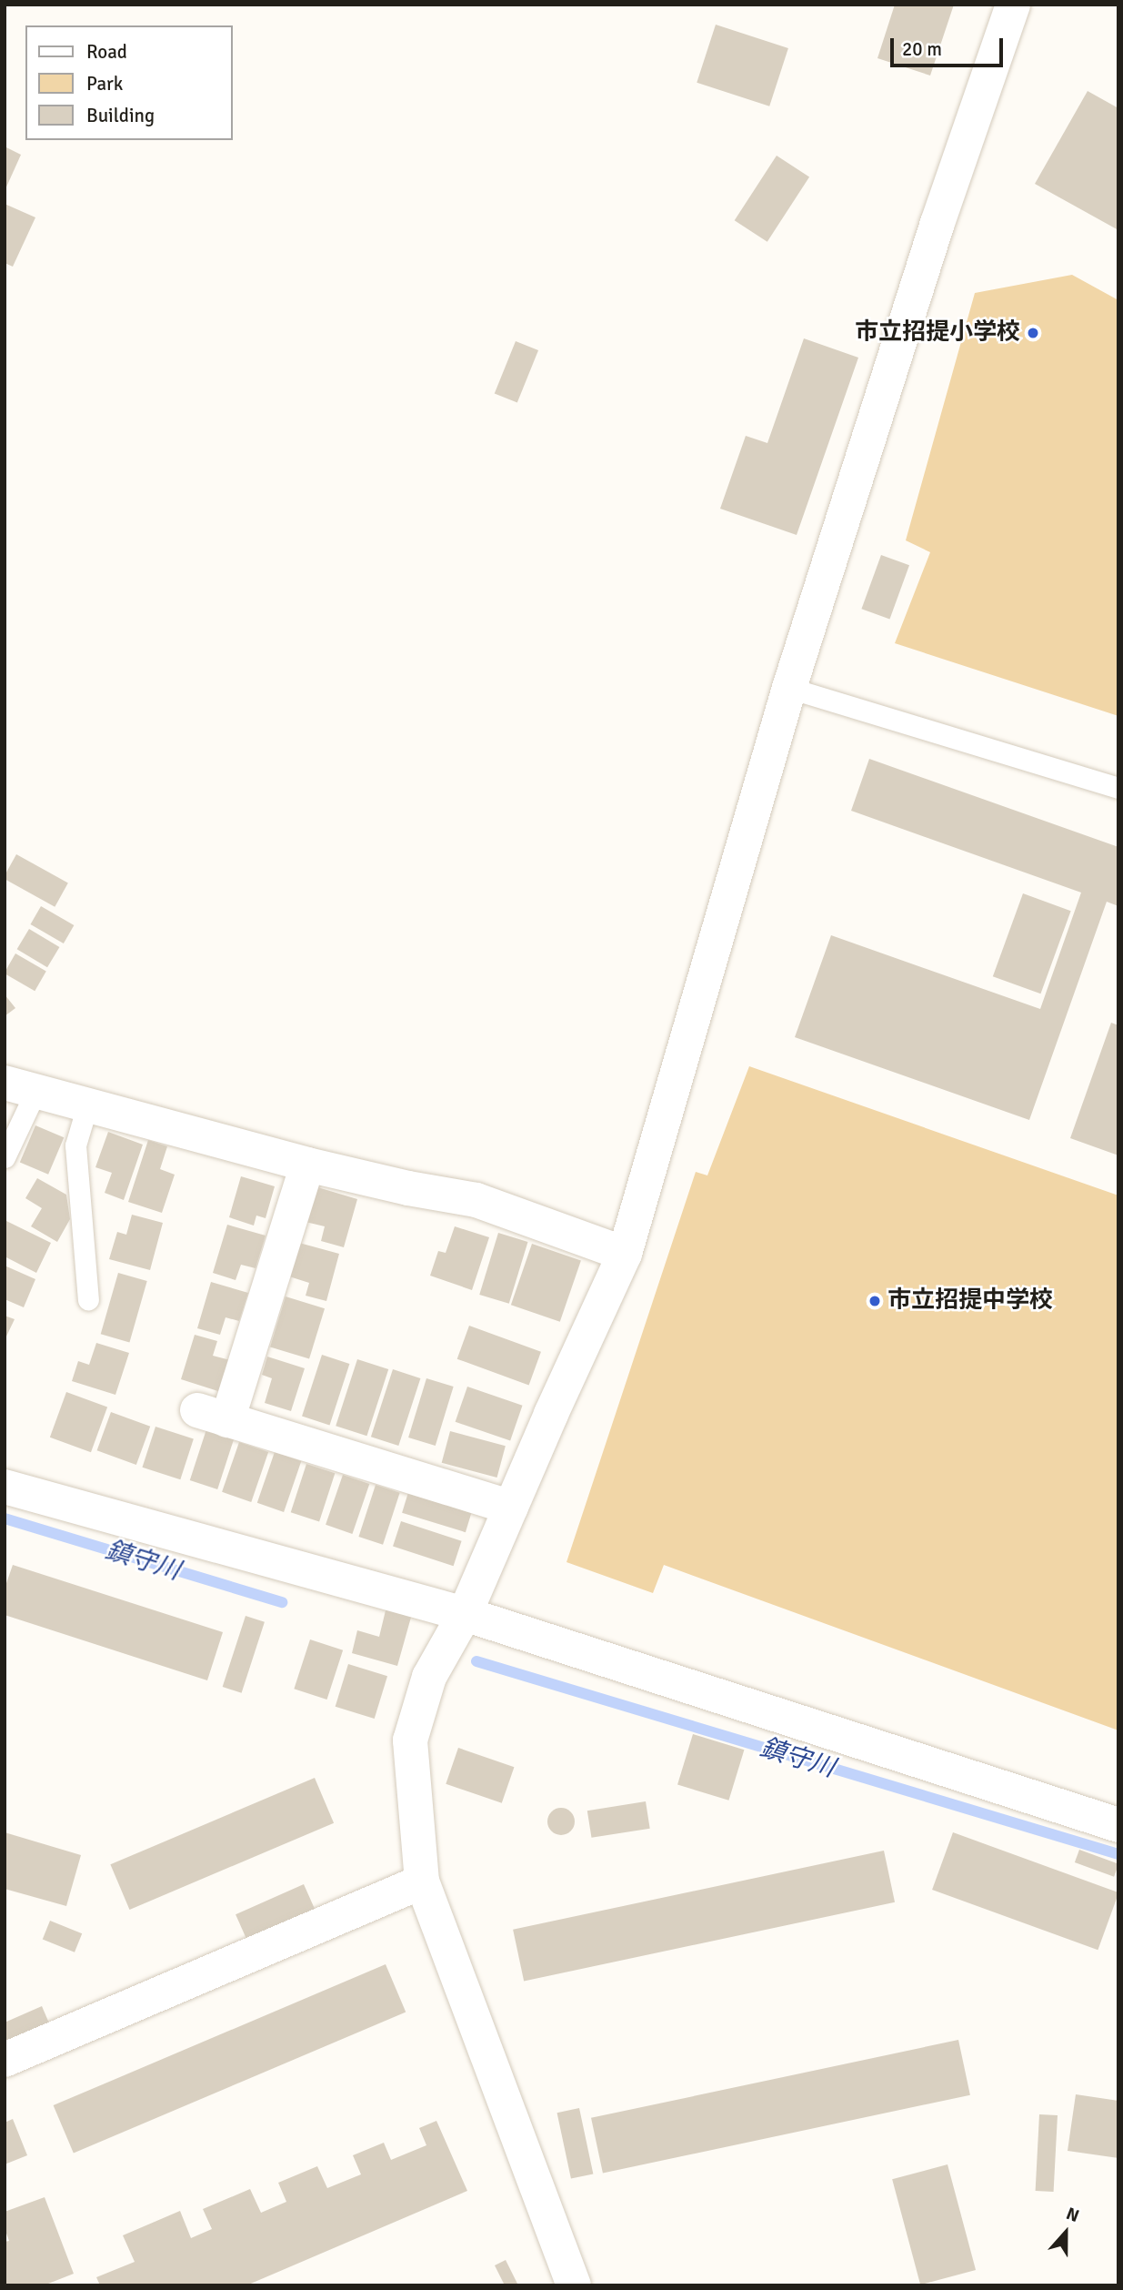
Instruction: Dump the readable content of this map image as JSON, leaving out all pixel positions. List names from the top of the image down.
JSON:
{
  "water": ["鎮守川"],
  "places": ["市立招提小学校", "市立招提中学校"],
  "legend": ["Road", "Park", "Building"],
  "scale_bar": "20 m",
  "north": "top"
}
